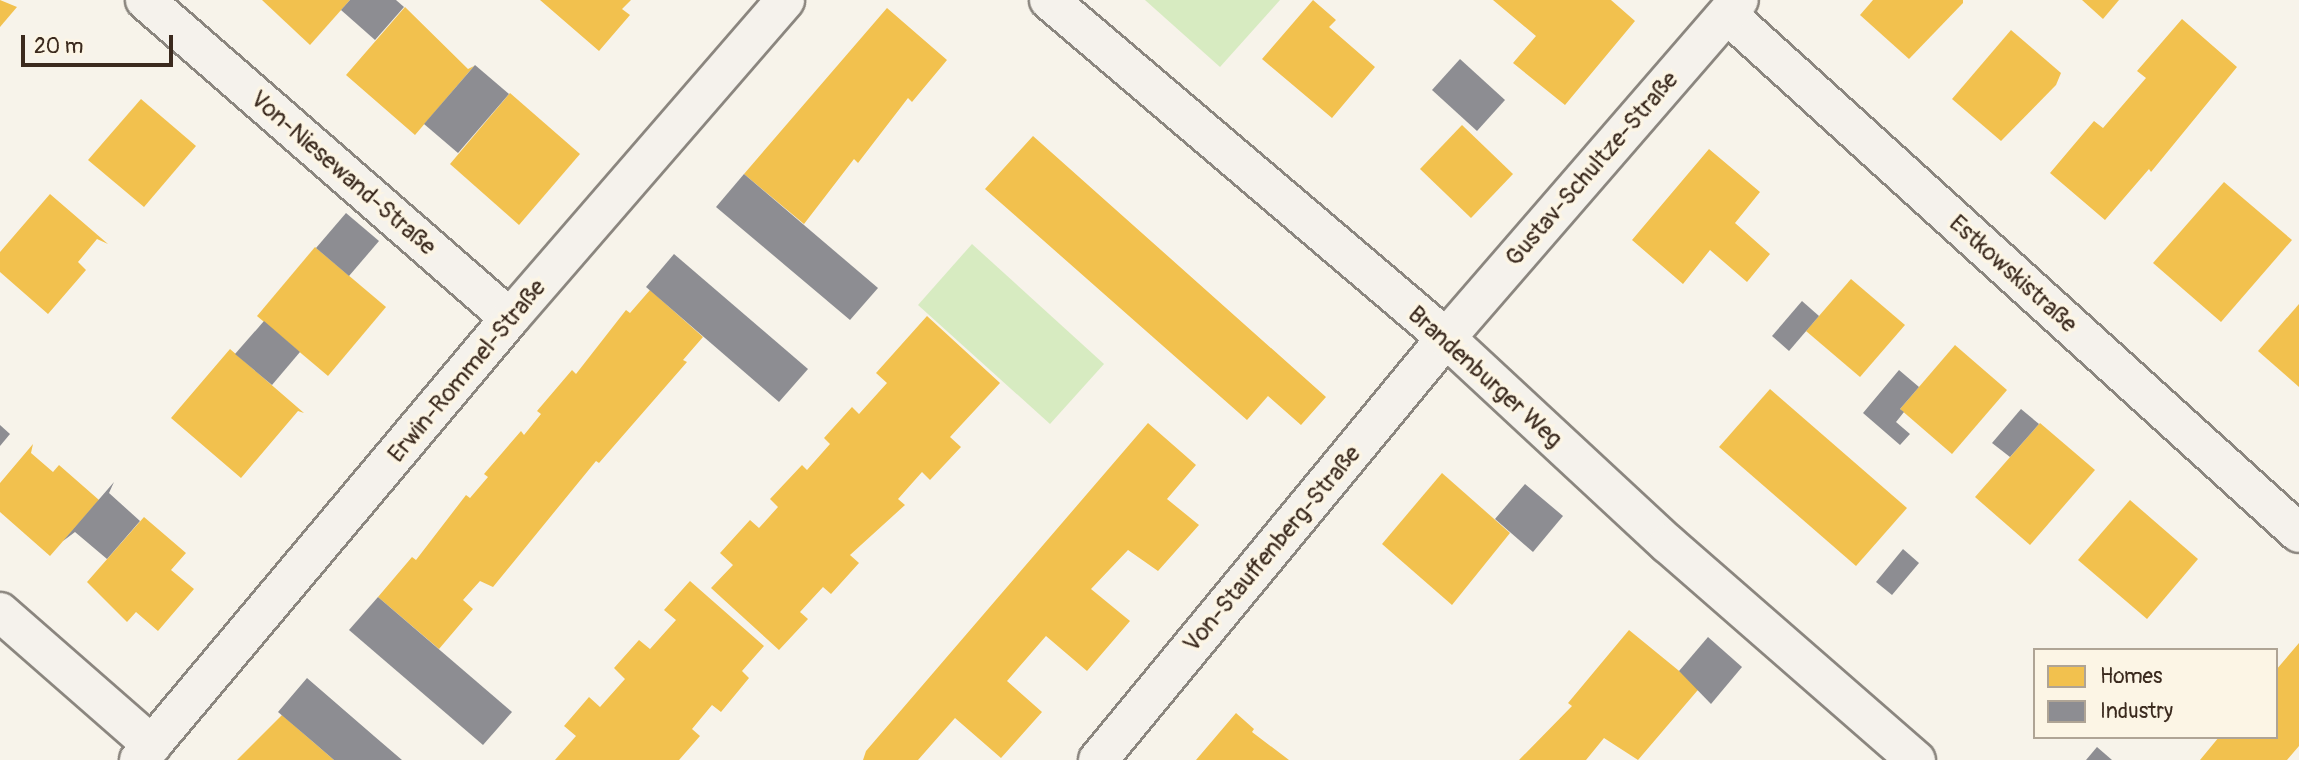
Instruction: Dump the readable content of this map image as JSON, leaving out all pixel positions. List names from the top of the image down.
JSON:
{
  "streets": {
    "street": [
      "Gustav-Schultze-Straße",
      "Von-Niesewand-Straße",
      "Estkowskistraße",
      "Erwin-Rommel-Straße",
      "Brandenburger Weg",
      "Von-Stauffenberg-Straße"
    ]
  },
  "crossings": [
    ["Gustav-Schultze-Straße", "Estkowskistraße"],
    ["Gustav-Schultze-Straße", "Brandenburger Weg"],
    ["Gustav-Schultze-Straße", "Von-Stauffenberg-Straße"],
    ["Von-Niesewand-Straße", "Erwin-Rommel-Straße"],
    ["Brandenburger Weg", "Von-Stauffenberg-Straße"]
  ],
  "legend": ["Homes", "Industry"],
  "scale_bar": "20 m"
}
